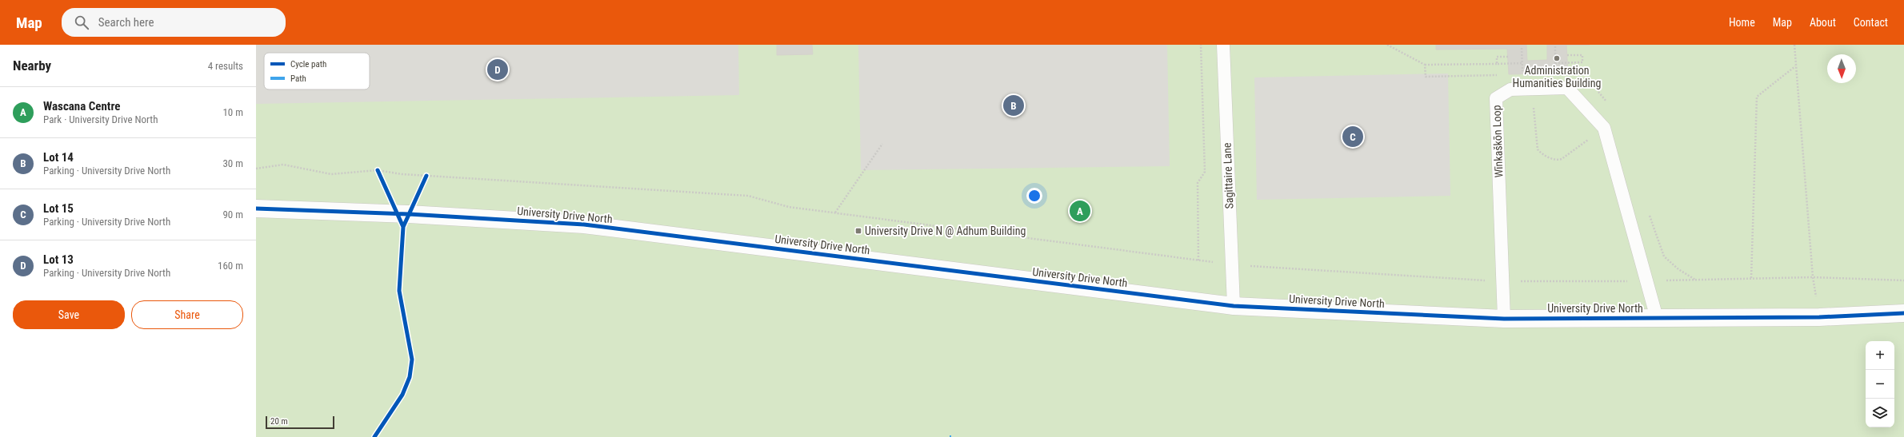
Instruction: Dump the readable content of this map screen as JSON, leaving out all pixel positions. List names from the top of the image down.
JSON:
{
  "streets": {
    "street": ["University Drive North"],
    "lane": ["Wīnkaškōn Loop", "Sagittaire Lane"]
  },
  "crossings": [
    ["Wīnkaškōn Loop", "University Drive North"],
    ["Sagittaire Lane", "University Drive North"]
  ],
  "places": {
    "other": ["Administration Humanities Building"],
    "transit": ["University Drive N @ Adhum Building"]
  },
  "legend": ["Cycle path", "Path"],
  "scale_bar": "20 m",
  "north": "bottom",
  "page": {
    "header": "Map",
    "search": "Search here",
    "nav": [
      "Home",
      "Map",
      "About",
      "Contact"
    ],
    "heading": ["Nearby", "4 results"],
    "pins": [
      "D",
      "B",
      "C",
      "A"
    ],
    "list": [
      {
        "mark": "A",
        "name": "Wascana Centre",
        "note": "Park · University Drive North",
        "value": "10 m"
      },
      {
        "mark": "B",
        "name": "Lot 14",
        "note": "Parking · University Drive North",
        "value": "30 m"
      },
      {
        "mark": "C",
        "name": "Lot 15",
        "note": "Parking · University Drive North",
        "value": "90 m"
      },
      {
        "mark": "D",
        "name": "Lot 13",
        "note": "Parking · University Drive North",
        "value": "160 m"
      }
    ],
    "buttons": ["Save", "Share"],
    "map_buttons": ["+", "−"],
    "scale": "20 m"
  }
}
